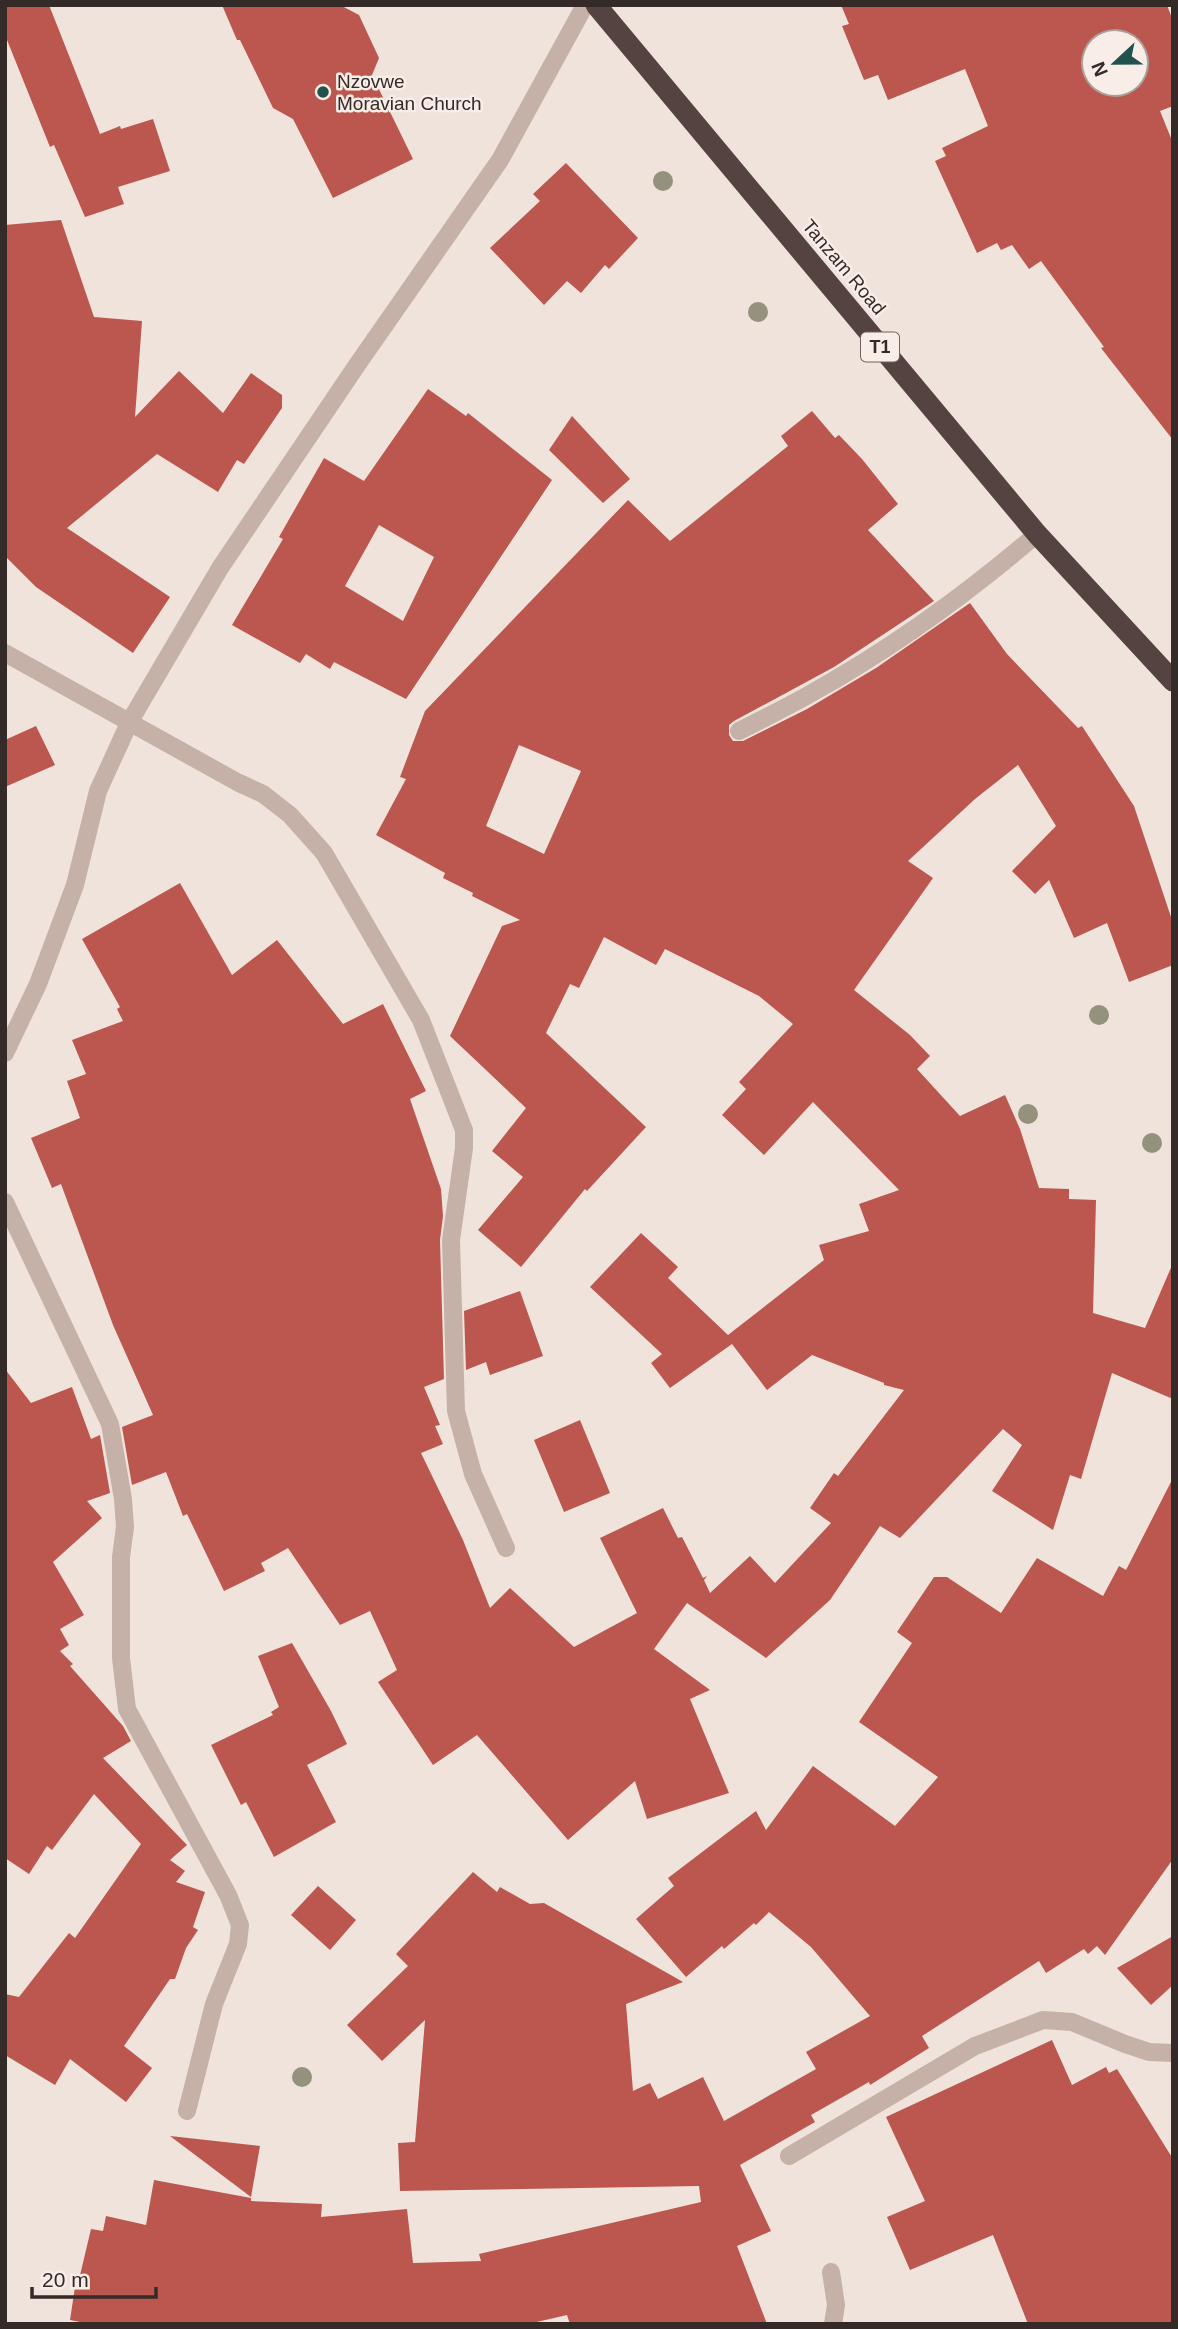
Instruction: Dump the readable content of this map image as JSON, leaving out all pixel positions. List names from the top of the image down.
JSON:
{
  "streets": {
    "highway": ["Tanzam Road", "T1"]
  },
  "places": ["Nzovwe Moravian Church"],
  "scale_bar": "20 m",
  "north": "left"
}
